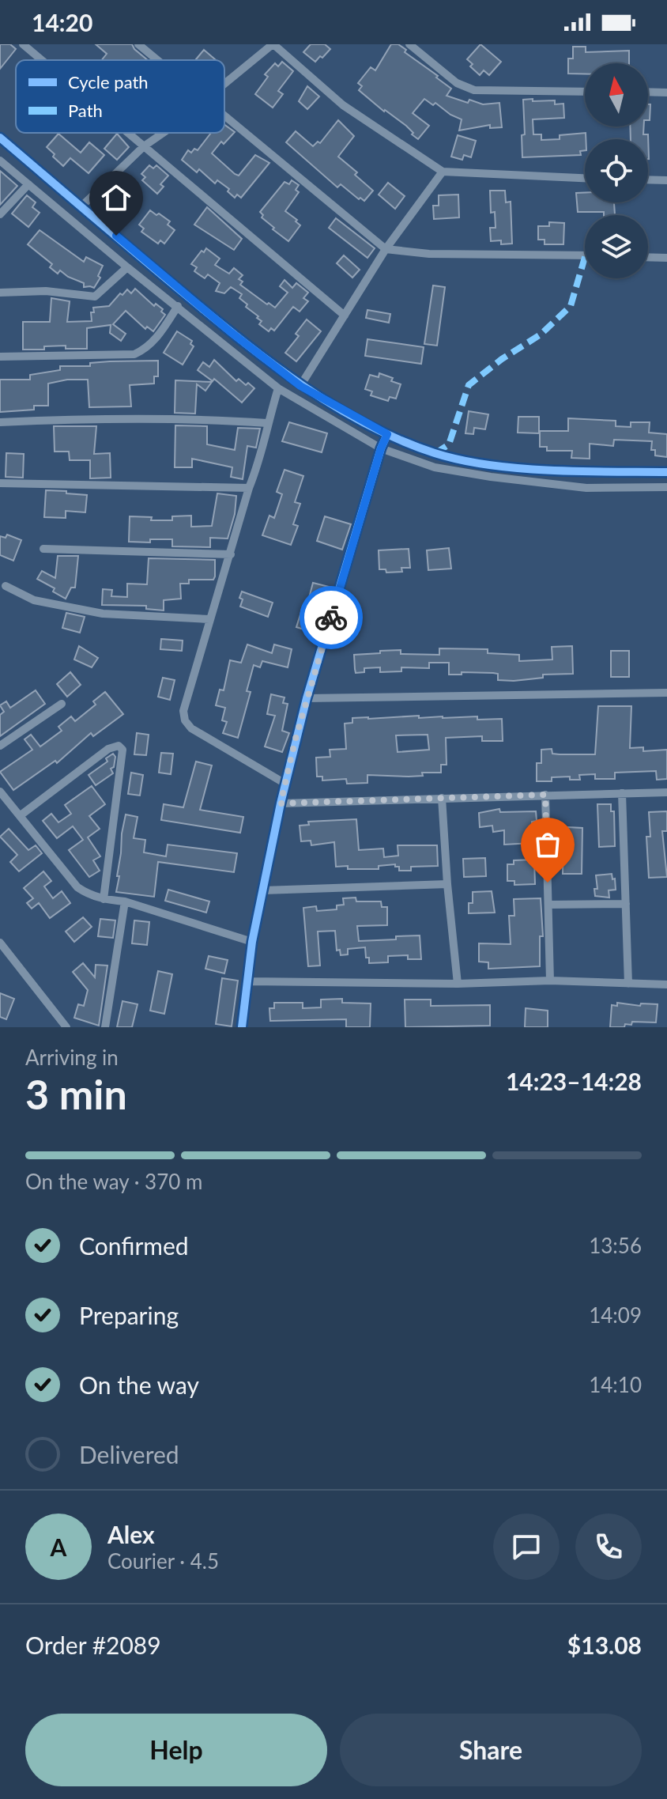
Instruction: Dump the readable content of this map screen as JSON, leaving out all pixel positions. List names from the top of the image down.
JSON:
{
  "legend": ["Cycle path", "Path"],
  "north": "top",
  "page": {
    "status": "14:20",
    "heading": ["3 min", "Arriving in", "14:23–14:28"],
    "panel": [
      "Alex",
      "Courier · 4.5",
      "Order #2089",
      "$13.08"
    ],
    "bar": "On the way · 370 m",
    "list": [
      ["Confirmed", "13:56"],
      ["Preparing", "14:09"],
      ["On the way", "14:10"],
      "Delivered"
    ],
    "round": "A",
    "buttons": ["Help", "Share"]
  }
}
